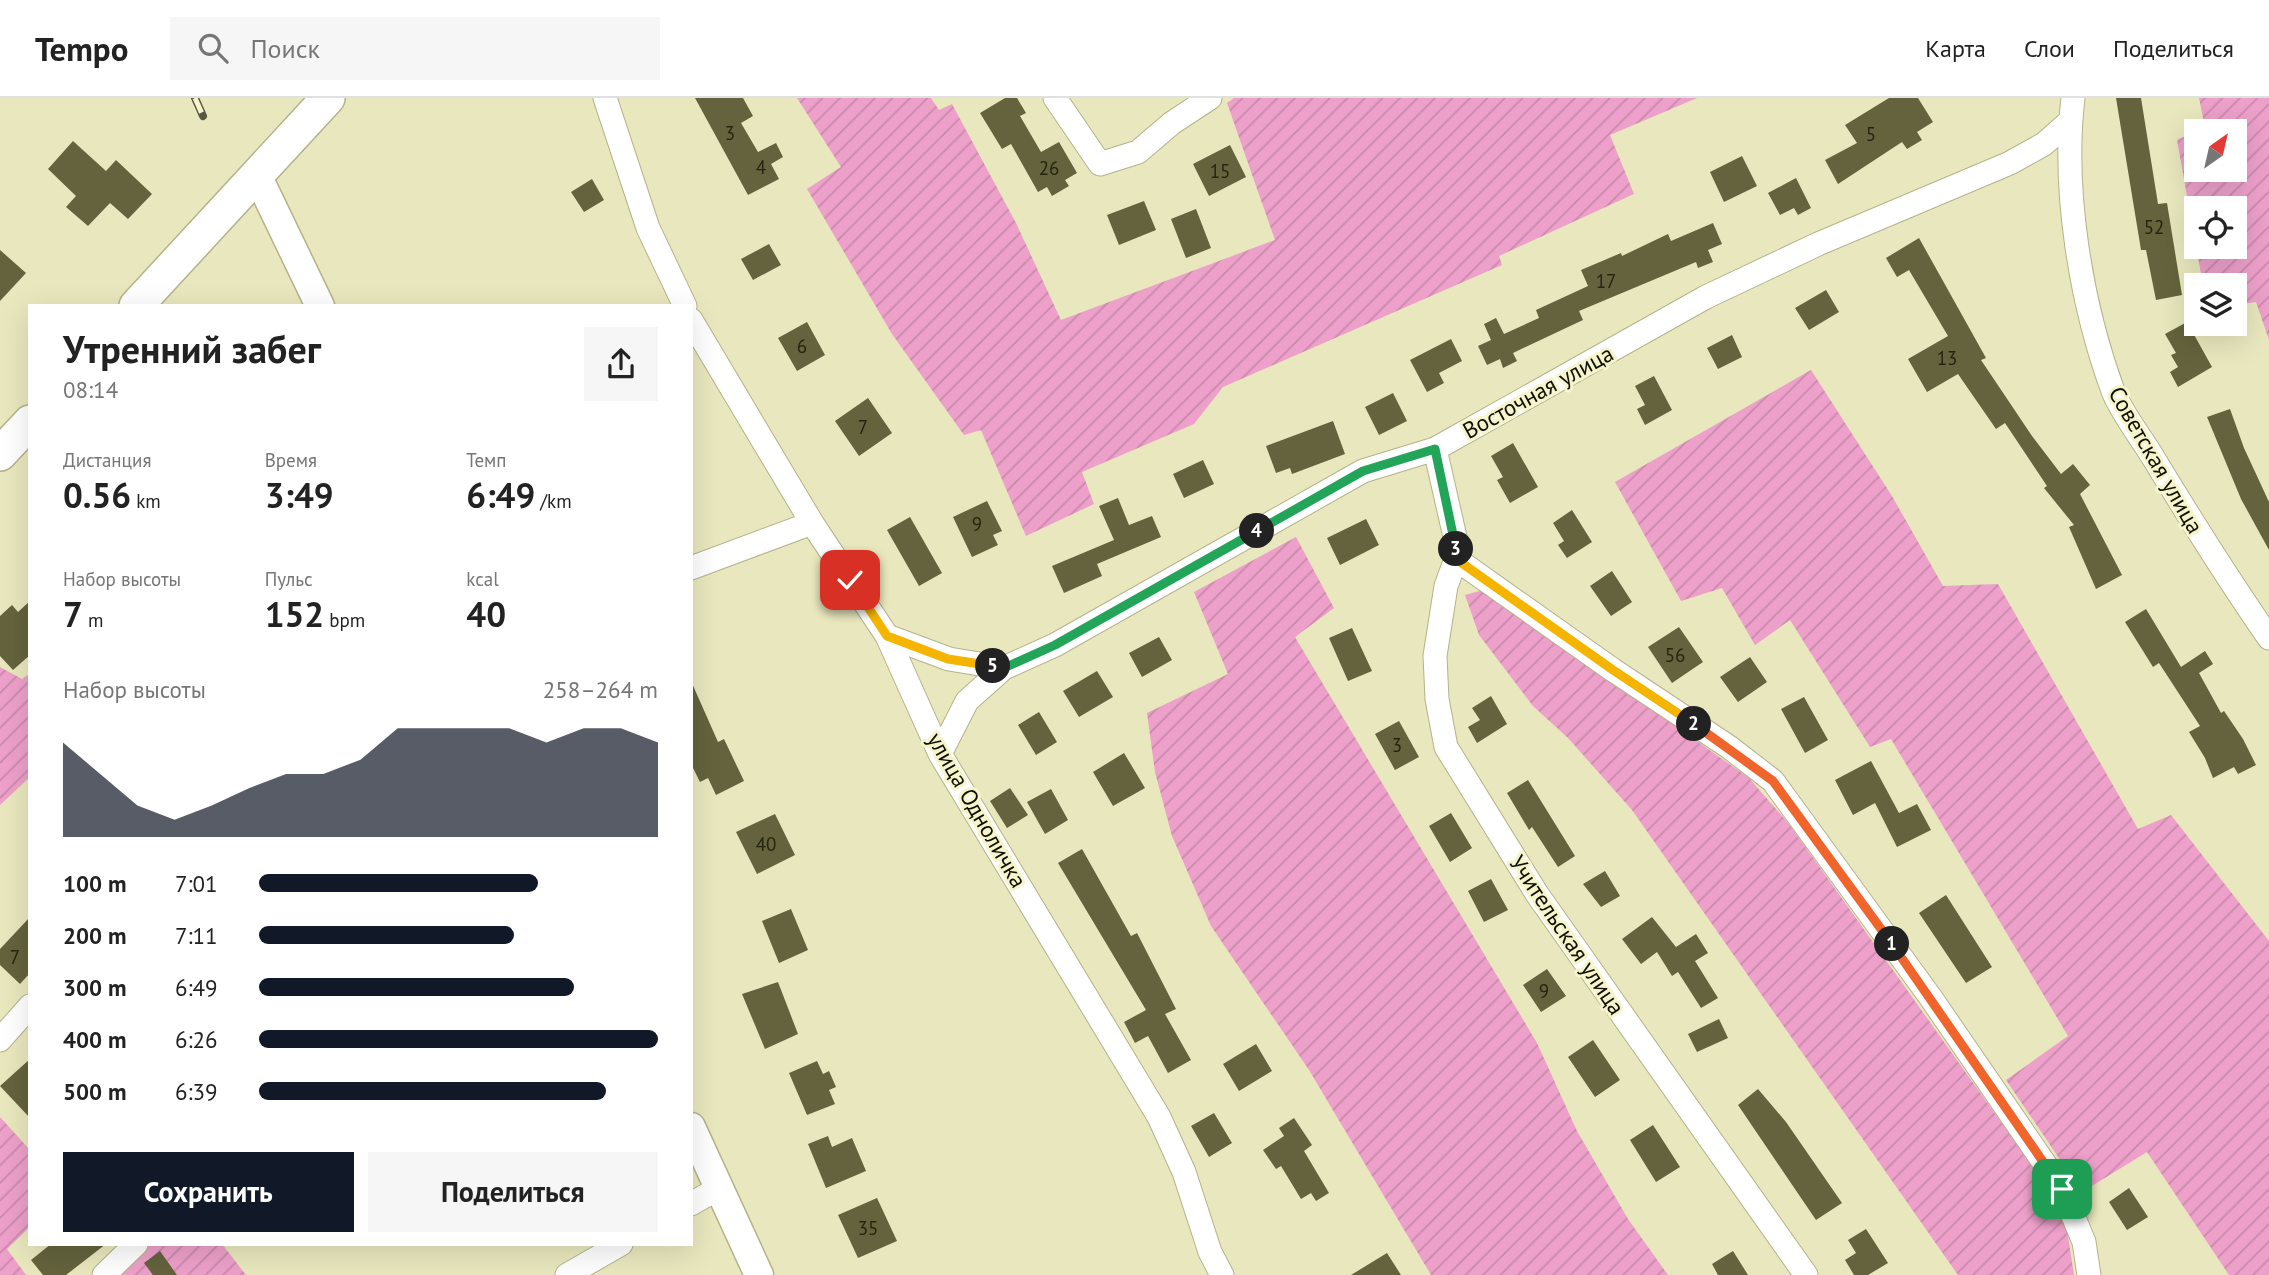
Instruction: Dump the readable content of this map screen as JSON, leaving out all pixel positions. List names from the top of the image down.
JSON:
{
  "streets": {
    "street": [
      "Восточная улица",
      "Советская улица",
      "улица Одноличка",
      "Учительская улица"
    ]
  },
  "crossings": [
    ["Восточная улица", "Советская улица"],
    ["Восточная улица", "улица Одноличка"],
    ["Восточная улица", "Учительская улица"]
  ],
  "house_numbers": [
    "3",
    "5",
    "4",
    "26",
    "15",
    "52",
    "17",
    "6",
    "13",
    "7",
    "9",
    "56",
    "3",
    "40",
    "7",
    "9",
    "35"
  ],
  "north": "top right",
  "page": {
    "header": "Tempo",
    "search": "Поиск",
    "nav": ["Карта", "Слои", "Поделиться"],
    "heading": ["Утренний забег", "08:14"],
    "stats": [
      ["Дистанция", "0.56 km"],
      ["Время", "3:49"],
      ["Темп", "6:49 /km"],
      ["Набор высоты", "7 m"],
      ["Пульс", "152 bpm"],
      ["kcal", "40"]
    ],
    "pins": [
      "4",
      "3",
      "5",
      "2",
      "1"
    ],
    "chart": ["Набор высоты", "258–264 m"],
    "list": [
      {
        "name": "100 m",
        "note": "7:01"
      },
      {
        "name": "200 m",
        "note": "7:11"
      },
      {
        "name": "300 m",
        "note": "6:49"
      },
      {
        "name": "400 m",
        "note": "6:26"
      },
      {
        "name": "500 m",
        "note": "6:39"
      }
    ],
    "buttons": ["Сохранить", "Поделиться"]
  }
}
